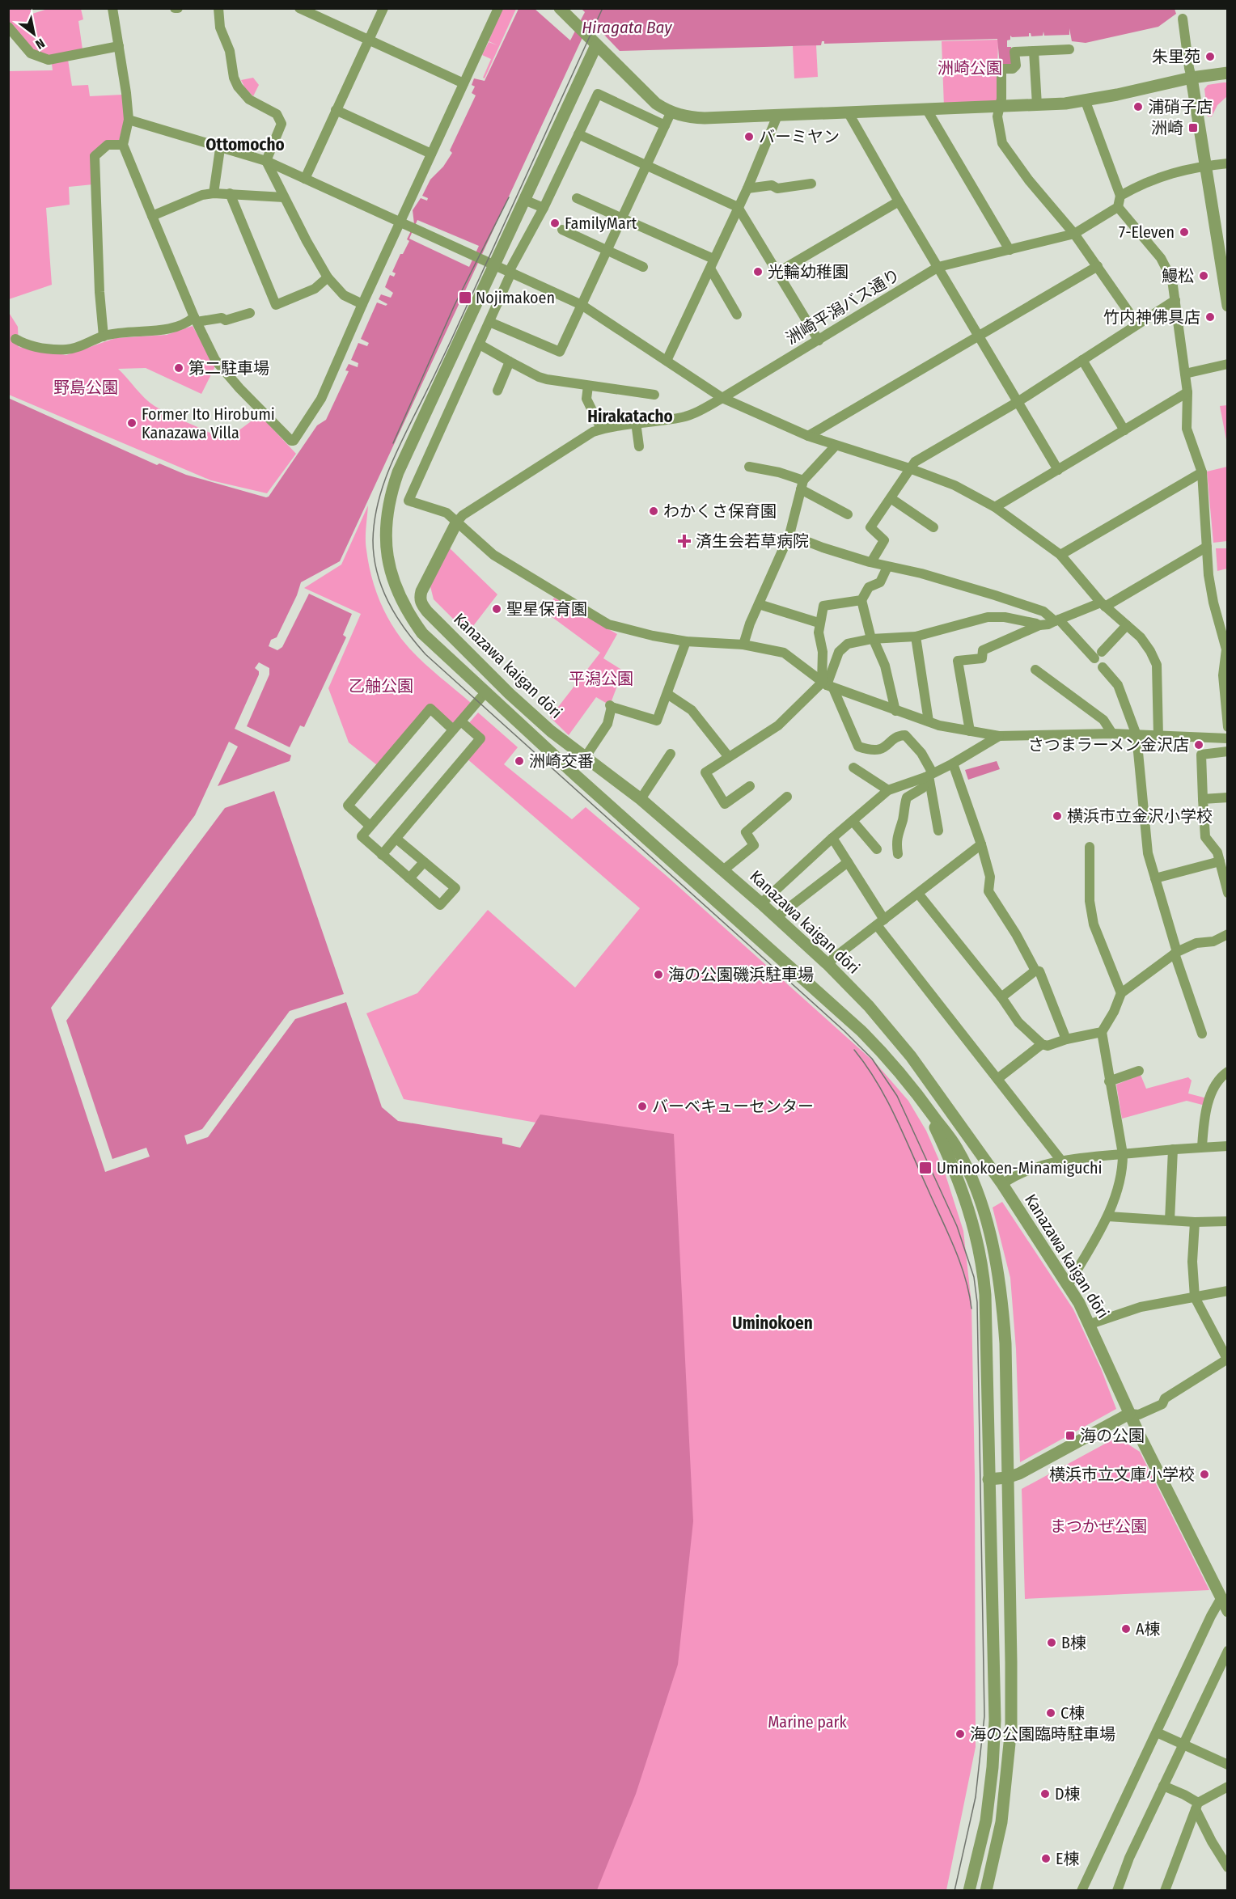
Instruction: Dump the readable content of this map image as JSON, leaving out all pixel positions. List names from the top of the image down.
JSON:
{
  "streets": {
    "street": ["洲崎平潟バス通り", "Kanazawa kaigan dōri"]
  },
  "crossings": [
    ["洲崎平潟バス通り", "Kanazawa kaigan dōri"]
  ],
  "districts": ["Ottomocho", "Hirakatacho", "Uminokoen"],
  "water": ["Hiragata Bay"],
  "parks": [
    "洲崎公園",
    "野島公園",
    "平潟公園",
    "乙舳公園",
    "まつかぜ公園",
    "Marine park"
  ],
  "places": {
    "other": [
      "朱里苑",
      "浦硝子店",
      "バーミヤン",
      "FamilyMart",
      "7-Eleven",
      "光輪幼稚園",
      "鰻松",
      "竹内神佛具店",
      "第二駐車場",
      "Former Ito Hirobumi Kanazawa Villa",
      "わかくさ保育園",
      "聖星保育園",
      "さつまラーメン金沢店",
      "洲崎交番",
      "横浜市立金沢小学校",
      "海の公園磯浜駐車場",
      "バーベキューセンター",
      "横浜市立文庫小学校",
      "A棟",
      "B棟",
      "C棟",
      "海の公園臨時駐車場",
      "D棟",
      "E棟"
    ],
    "transit": [
      "洲崎",
      "Nojimakoen",
      "Uminokoen-Minamiguchi",
      "海の公園"
    ],
    "health": ["済生会若草病院"]
  },
  "north": "bottom right"
}
